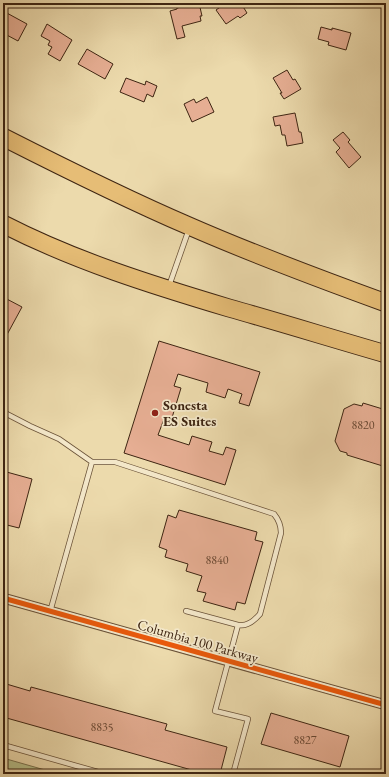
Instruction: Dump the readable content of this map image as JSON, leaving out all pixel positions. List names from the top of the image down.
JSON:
{
  "streets": {
    "street": ["Columbia 100 Parkway"]
  },
  "places": ["Sonesta ES Suites"],
  "house_numbers": [
    "8820",
    "8840",
    "8835",
    "8827"
  ]
}
